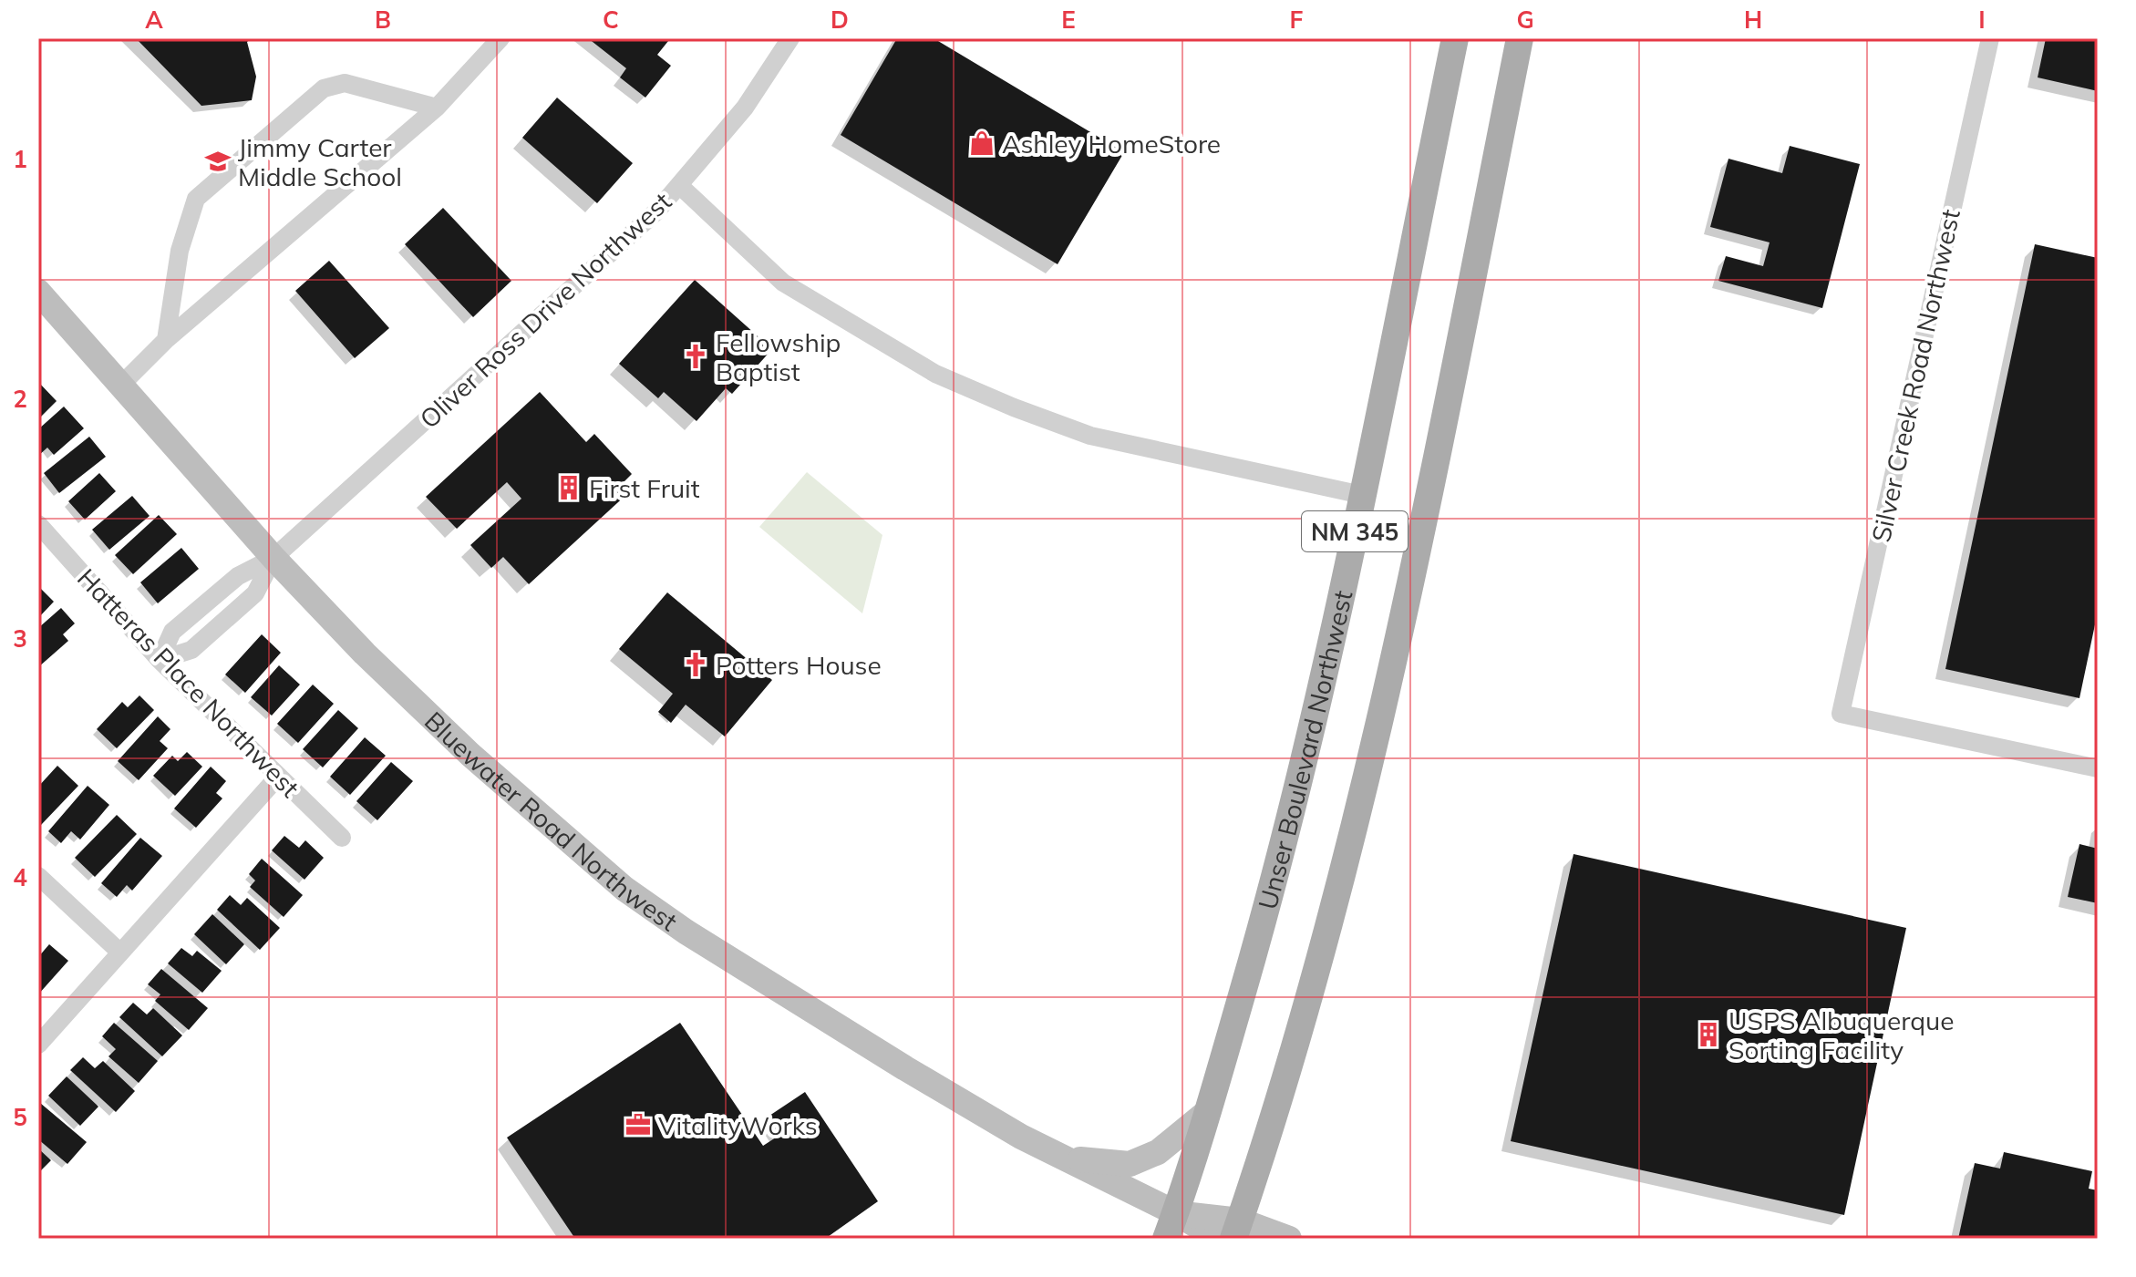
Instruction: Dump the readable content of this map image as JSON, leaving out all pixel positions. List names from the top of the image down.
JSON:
{
  "streets": {
    "main road": ["NM 345", "Unser Boulevard Northwest"],
    "street": [
      "Oliver Ross Drive Northwest",
      "Silver Creek Road Northwest",
      "Hatteras Place Northwest",
      "Bluewater Road Northwest"
    ]
  },
  "crossings": [
    ["Oliver Ross Drive Northwest", "Bluewater Road Northwest"],
    ["NM 345", "Bluewater Road Northwest"],
    ["Unser Boulevard Northwest", "Bluewater Road Northwest"]
  ],
  "places": {
    "shop": ["Ashley HomeStore"],
    "school or university": ["Jimmy Carter Middle School"],
    "church": ["Fellowship Baptist", "Potters House"],
    "building": ["First Fruit", "USPS Albuquerque Sorting Facility"],
    "office": ["VitalityWorks"]
  },
  "grid": {
    "columns": [
      "A",
      "B",
      "C",
      "D",
      "E",
      "F",
      "G",
      "H",
      "I"
    ],
    "rows": [
      "1",
      "2",
      "3",
      "4",
      "5"
    ]
  }
}
